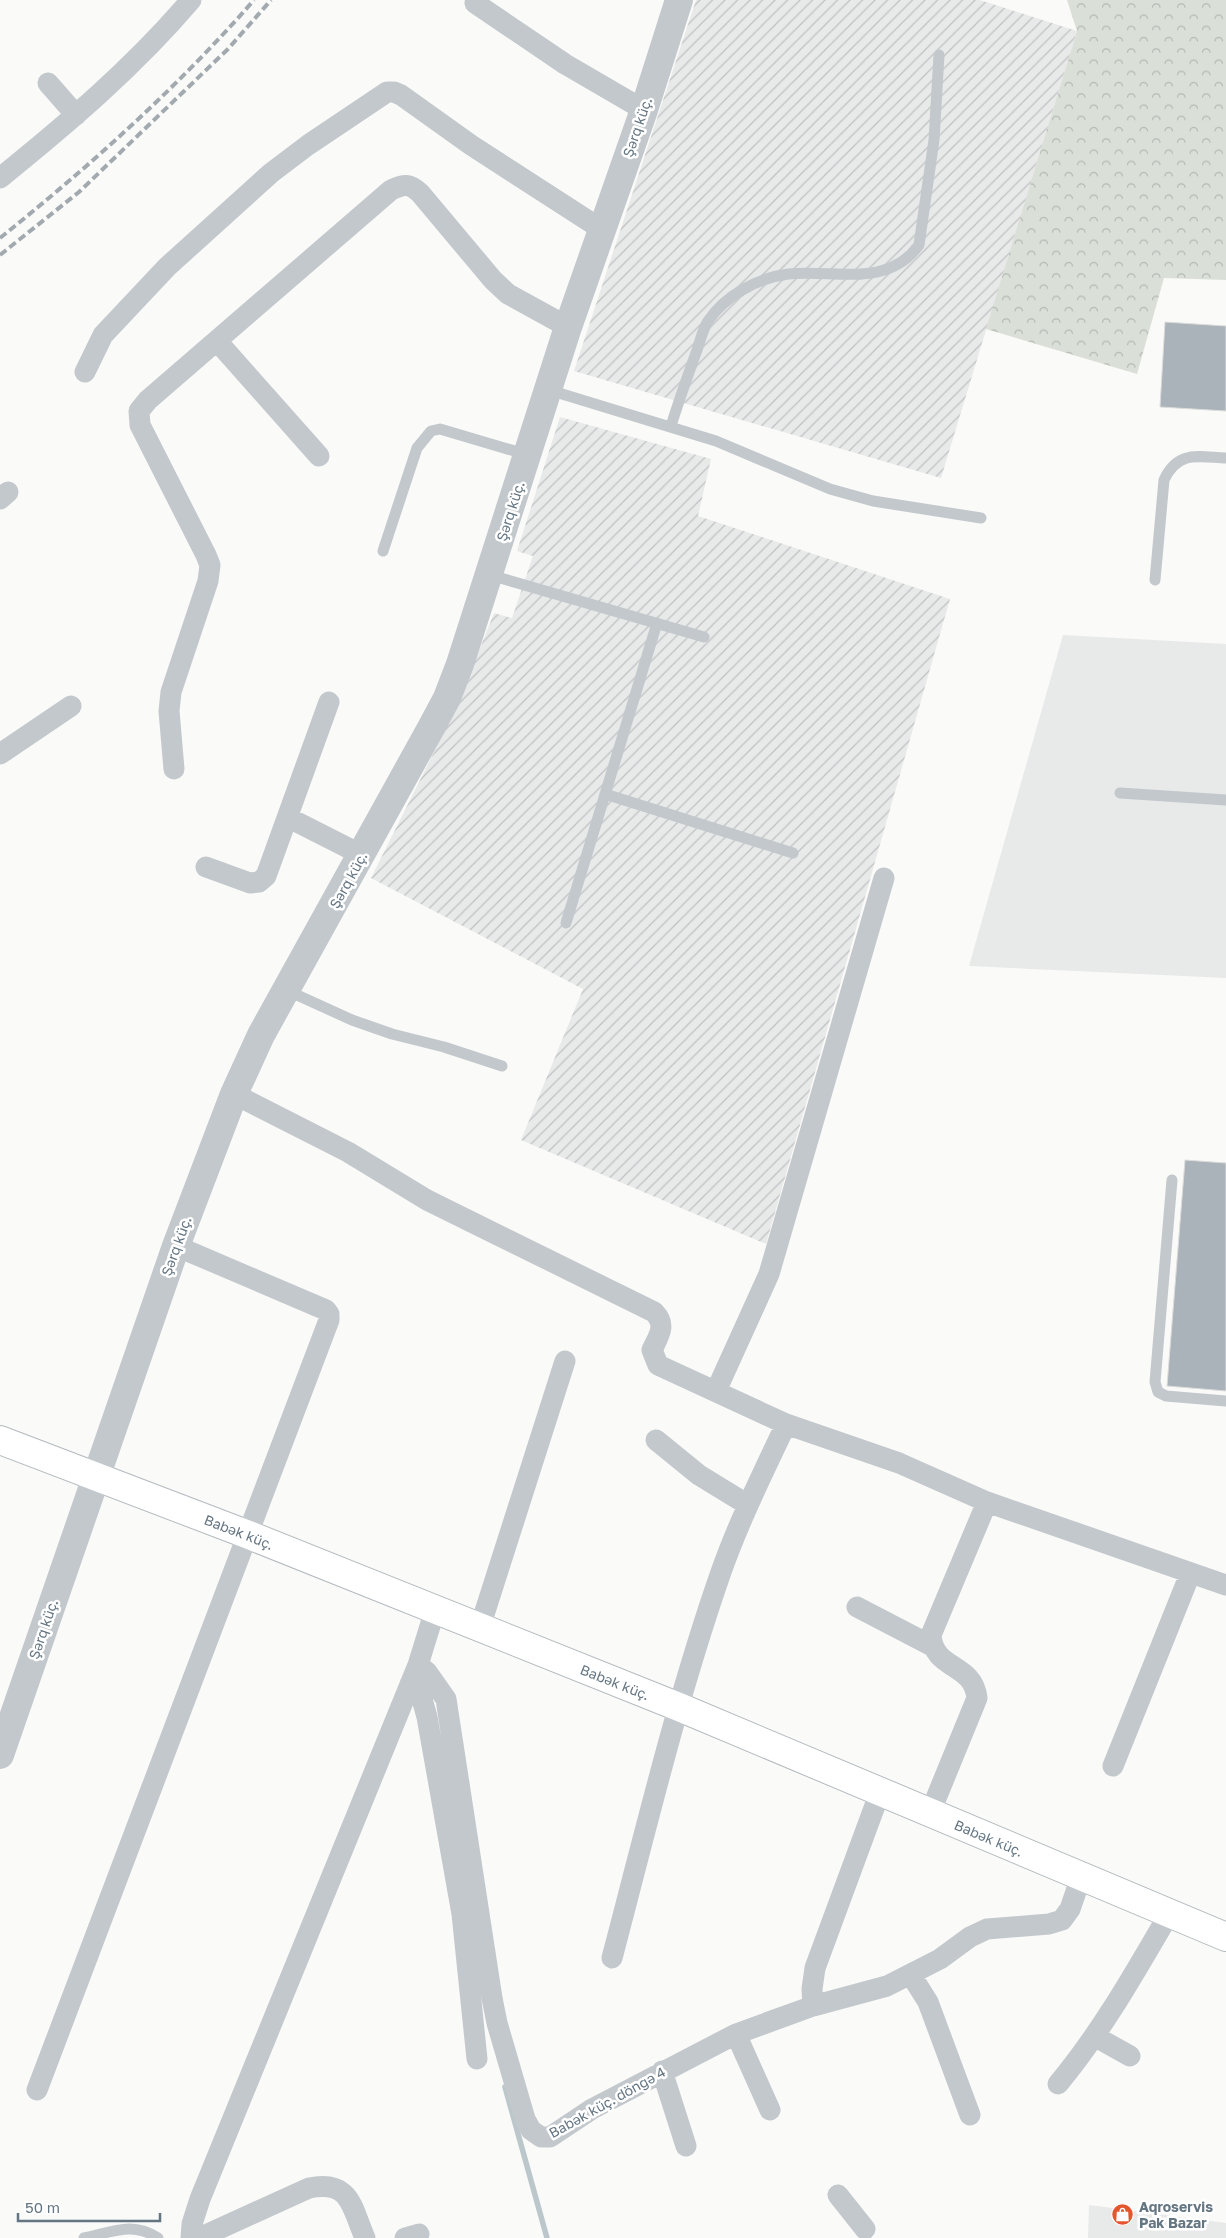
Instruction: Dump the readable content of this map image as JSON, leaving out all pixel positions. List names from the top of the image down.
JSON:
{
  "streets": {
    "main road": ["Babək küç."],
    "street": ["Şərq küç.", "Babək küç. döngə 4"]
  },
  "crossings": [
    ["Şərq küç.", "Babək küç."],
    ["Babək küç.", "Babək küç. döngə 4"]
  ],
  "places": {
    "shop": ["Aqroservis Pak Bazar"]
  },
  "scale_bar": "50 m"
}
